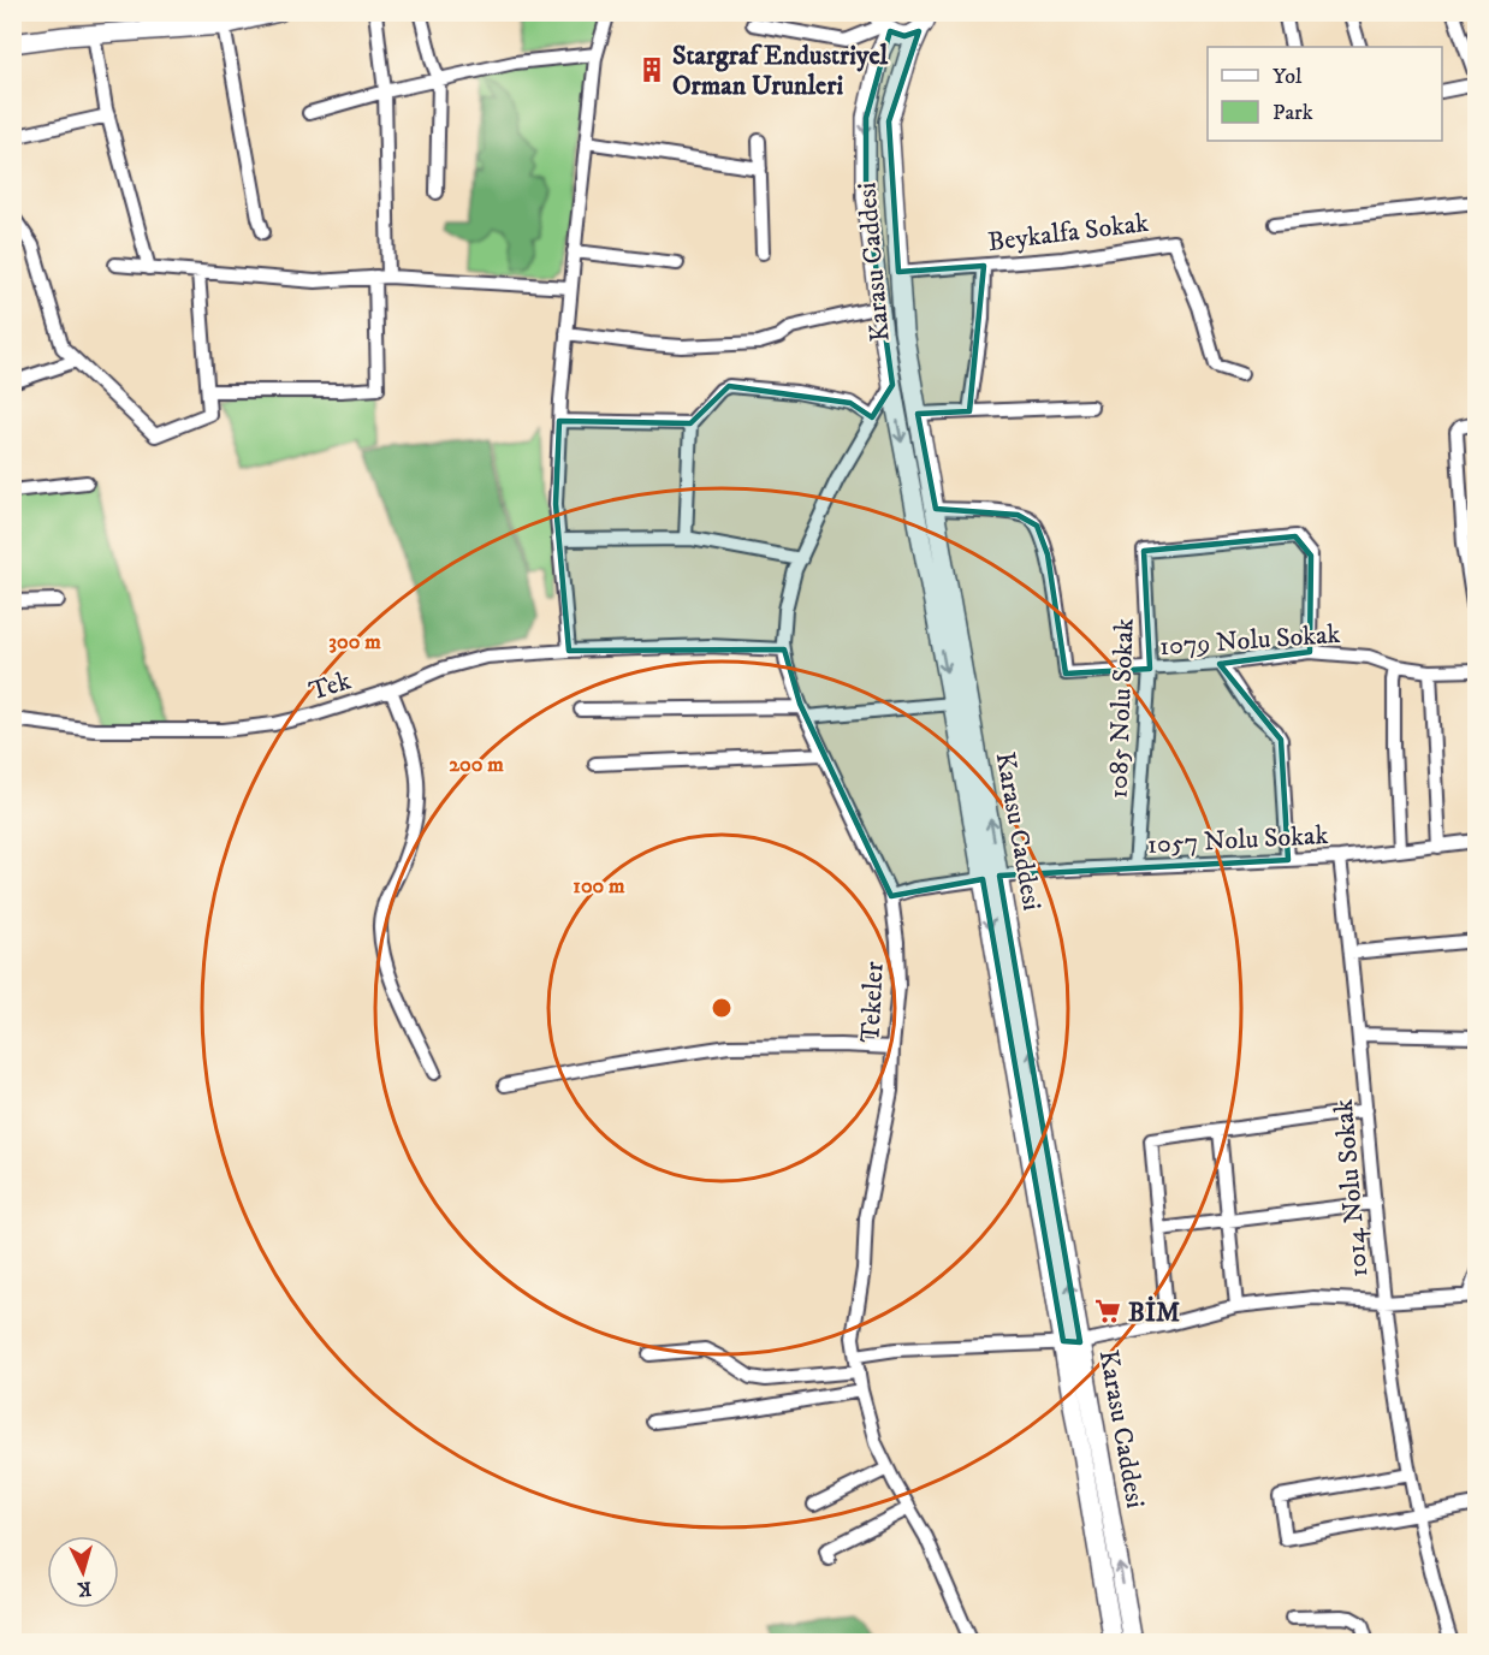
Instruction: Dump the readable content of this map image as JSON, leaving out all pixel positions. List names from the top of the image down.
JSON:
{
  "streets": {
    "main road": ["Karasu Caddesi"],
    "street": [
      "Beykalfa Sokak",
      "1079 Nolu Sokak",
      "Tek",
      "1085 Nolu Sokak",
      "1057 Nolu Sokak",
      "Tekeler",
      "1014 Nolu Sokak"
    ]
  },
  "crossings": [
    ["Beykalfa Sokak", "Karasu Caddesi"],
    ["Karasu Caddesi", "1079 Nolu Sokak"],
    ["Karasu Caddesi", "1057 Nolu Sokak"],
    ["Karasu Caddesi", "Tekeler"],
    ["1079 Nolu Sokak", "1085 Nolu Sokak"],
    ["Tek", "Tekeler"],
    ["1085 Nolu Sokak", "1057 Nolu Sokak"],
    ["1057 Nolu Sokak", "Tekeler"],
    ["1057 Nolu Sokak", "1014 Nolu Sokak"]
  ],
  "places": {
    "building": ["Stargraf Endustriyel Orman Urunleri"],
    "supermarket": ["BİM"]
  },
  "legend": ["Yol", "Park"],
  "north": "bottom",
  "rings": ["300 m", "200 m", "100 m"]
}
